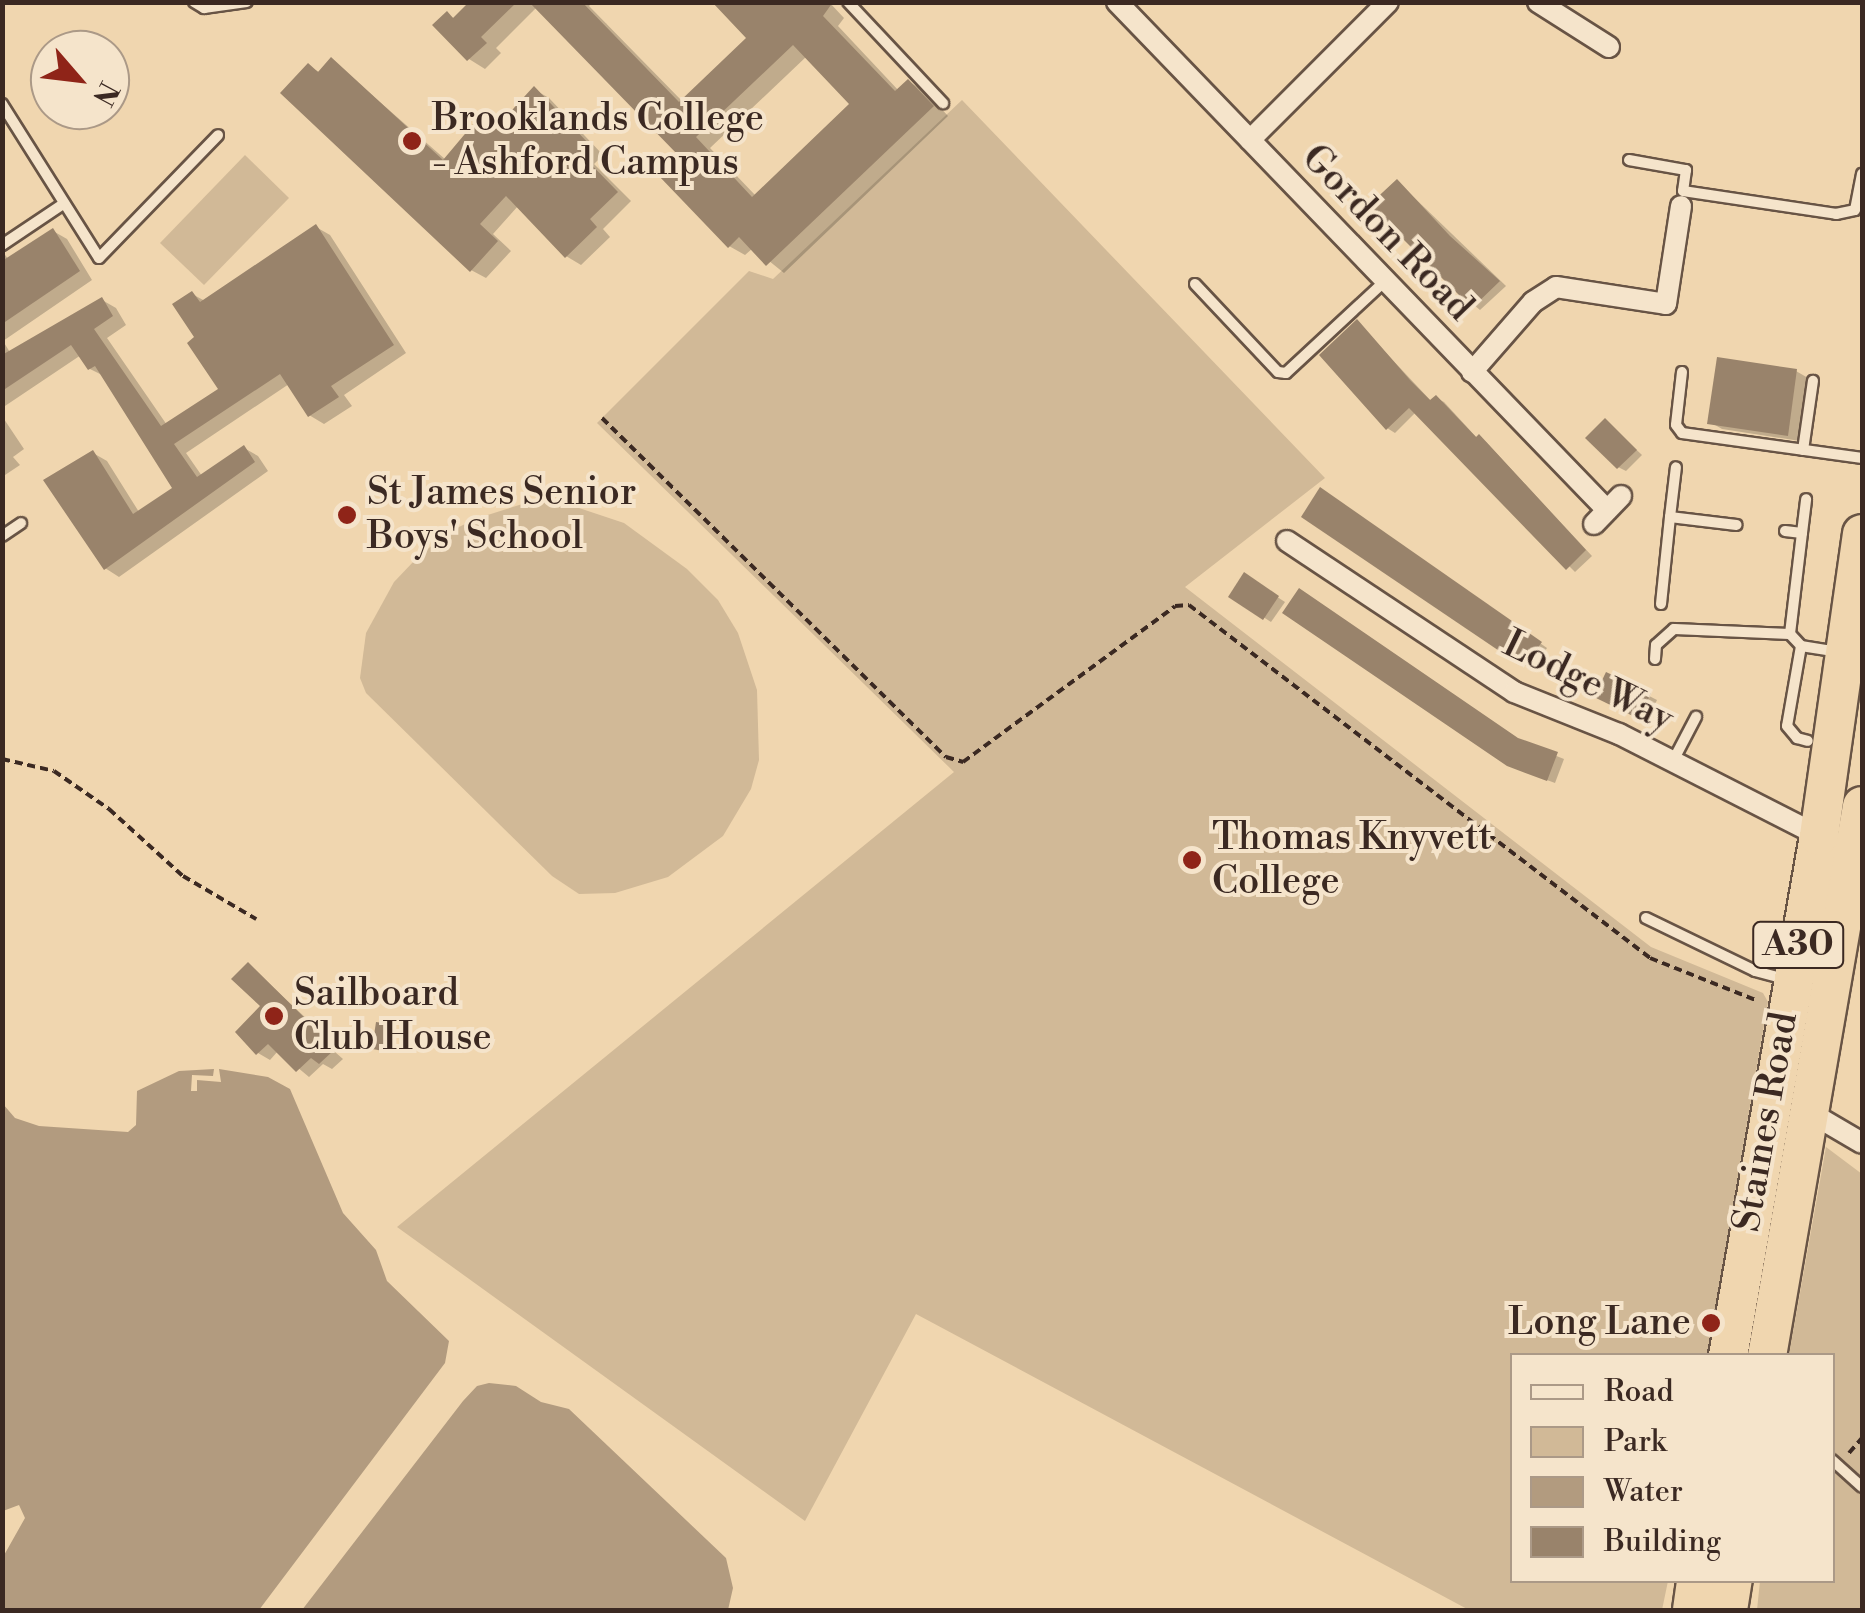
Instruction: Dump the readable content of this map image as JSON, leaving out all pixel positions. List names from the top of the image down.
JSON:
{
  "streets": {
    "highway": ["A30", "Staines Road"],
    "street": ["Gordon Road", "Lodge Way"]
  },
  "crossings": [
    ["Lodge Way", "Staines Road"]
  ],
  "places": [
    "Brooklands College - Ashford Campus",
    "St James Senior Boys' School",
    "Thomas Knyvett College",
    "Sailboard Club House",
    "Long Lane"
  ],
  "legend": [
    "Road",
    "Park",
    "Water",
    "Building"
  ],
  "north": "bottom right"
}
